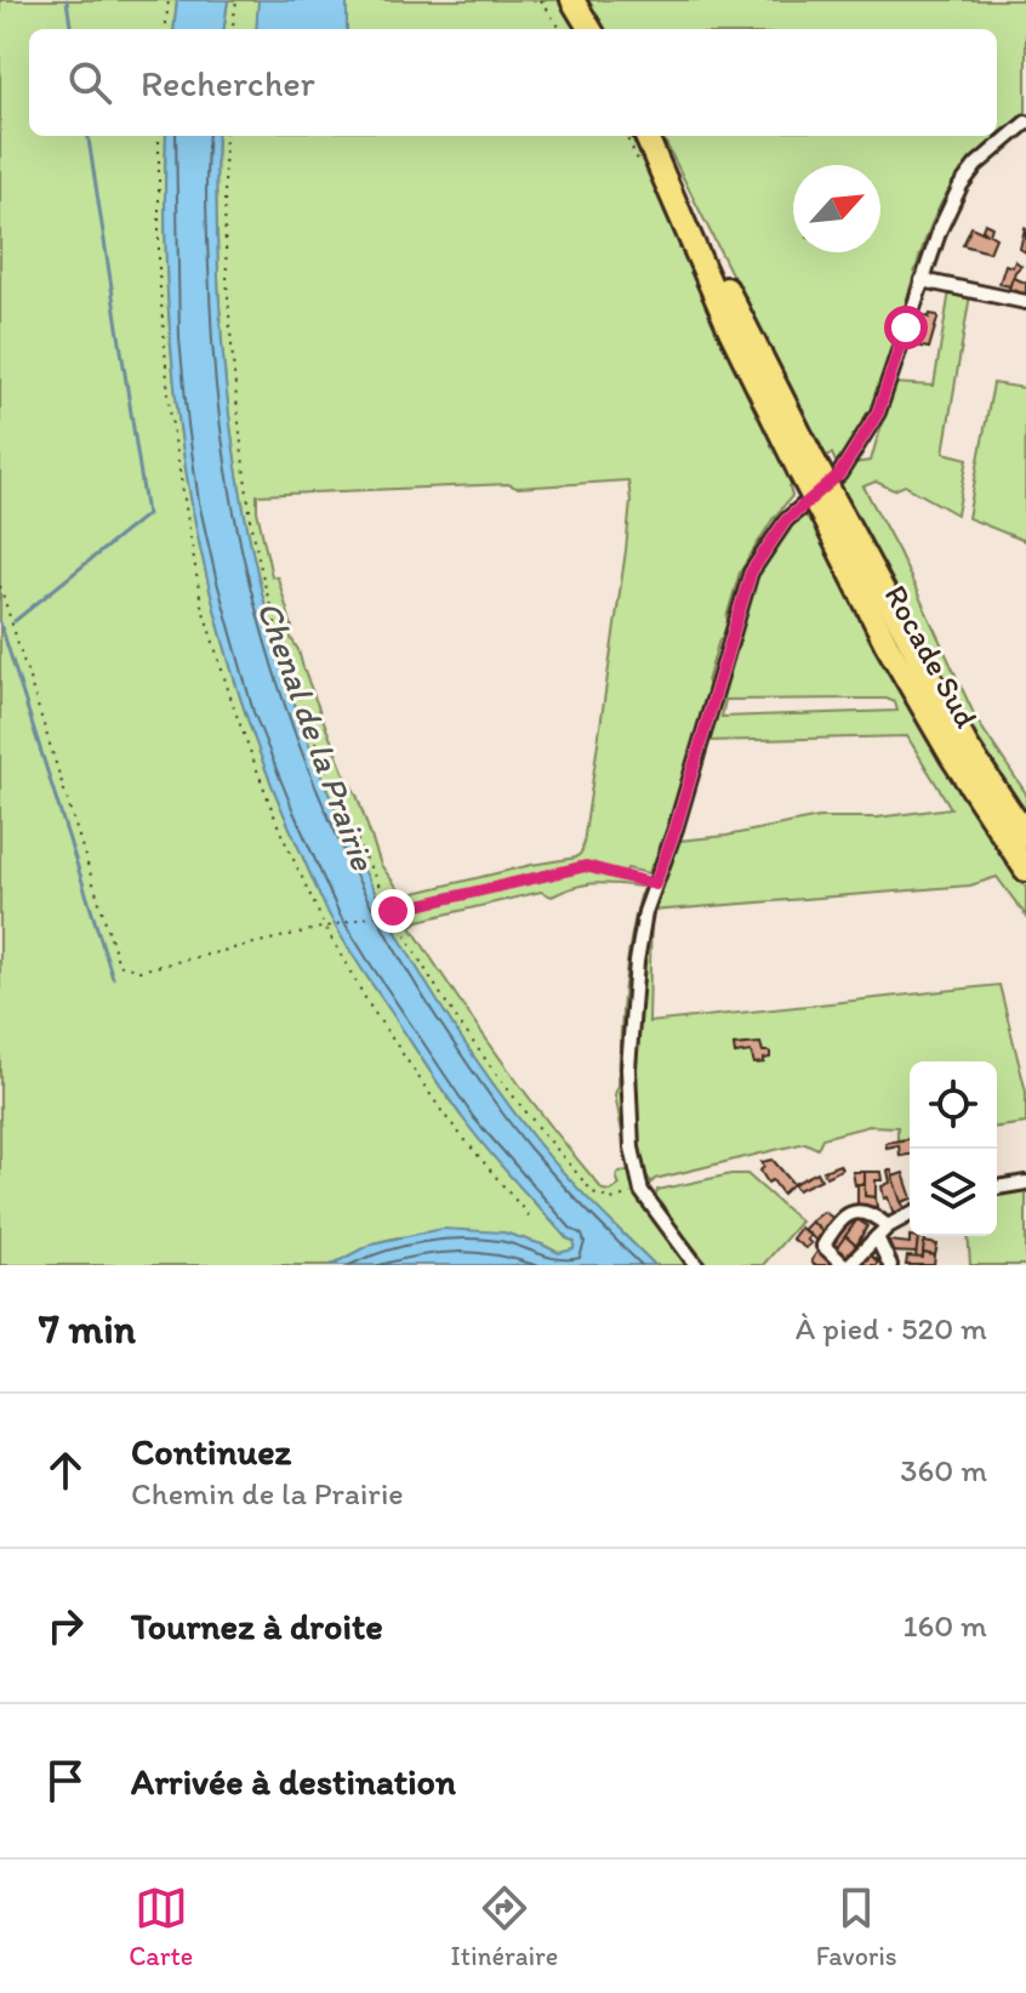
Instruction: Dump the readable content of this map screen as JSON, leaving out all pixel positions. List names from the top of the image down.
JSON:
{
  "streets": {
    "highway": ["Rocade Sud"]
  },
  "water": ["Chenal de la Prairie"],
  "north": "top right",
  "page": {
    "search": "Rechercher",
    "heading": ["7 min", "À pied · 520 m"],
    "list": [
      ["Continuez", "Chemin de la Prairie", "360 m"],
      ["Tournez à droite", "160 m"],
      "Arrivée à destination"
    ],
    "nav": ["Carte", "Itinéraire", "Favoris"]
  }
}
